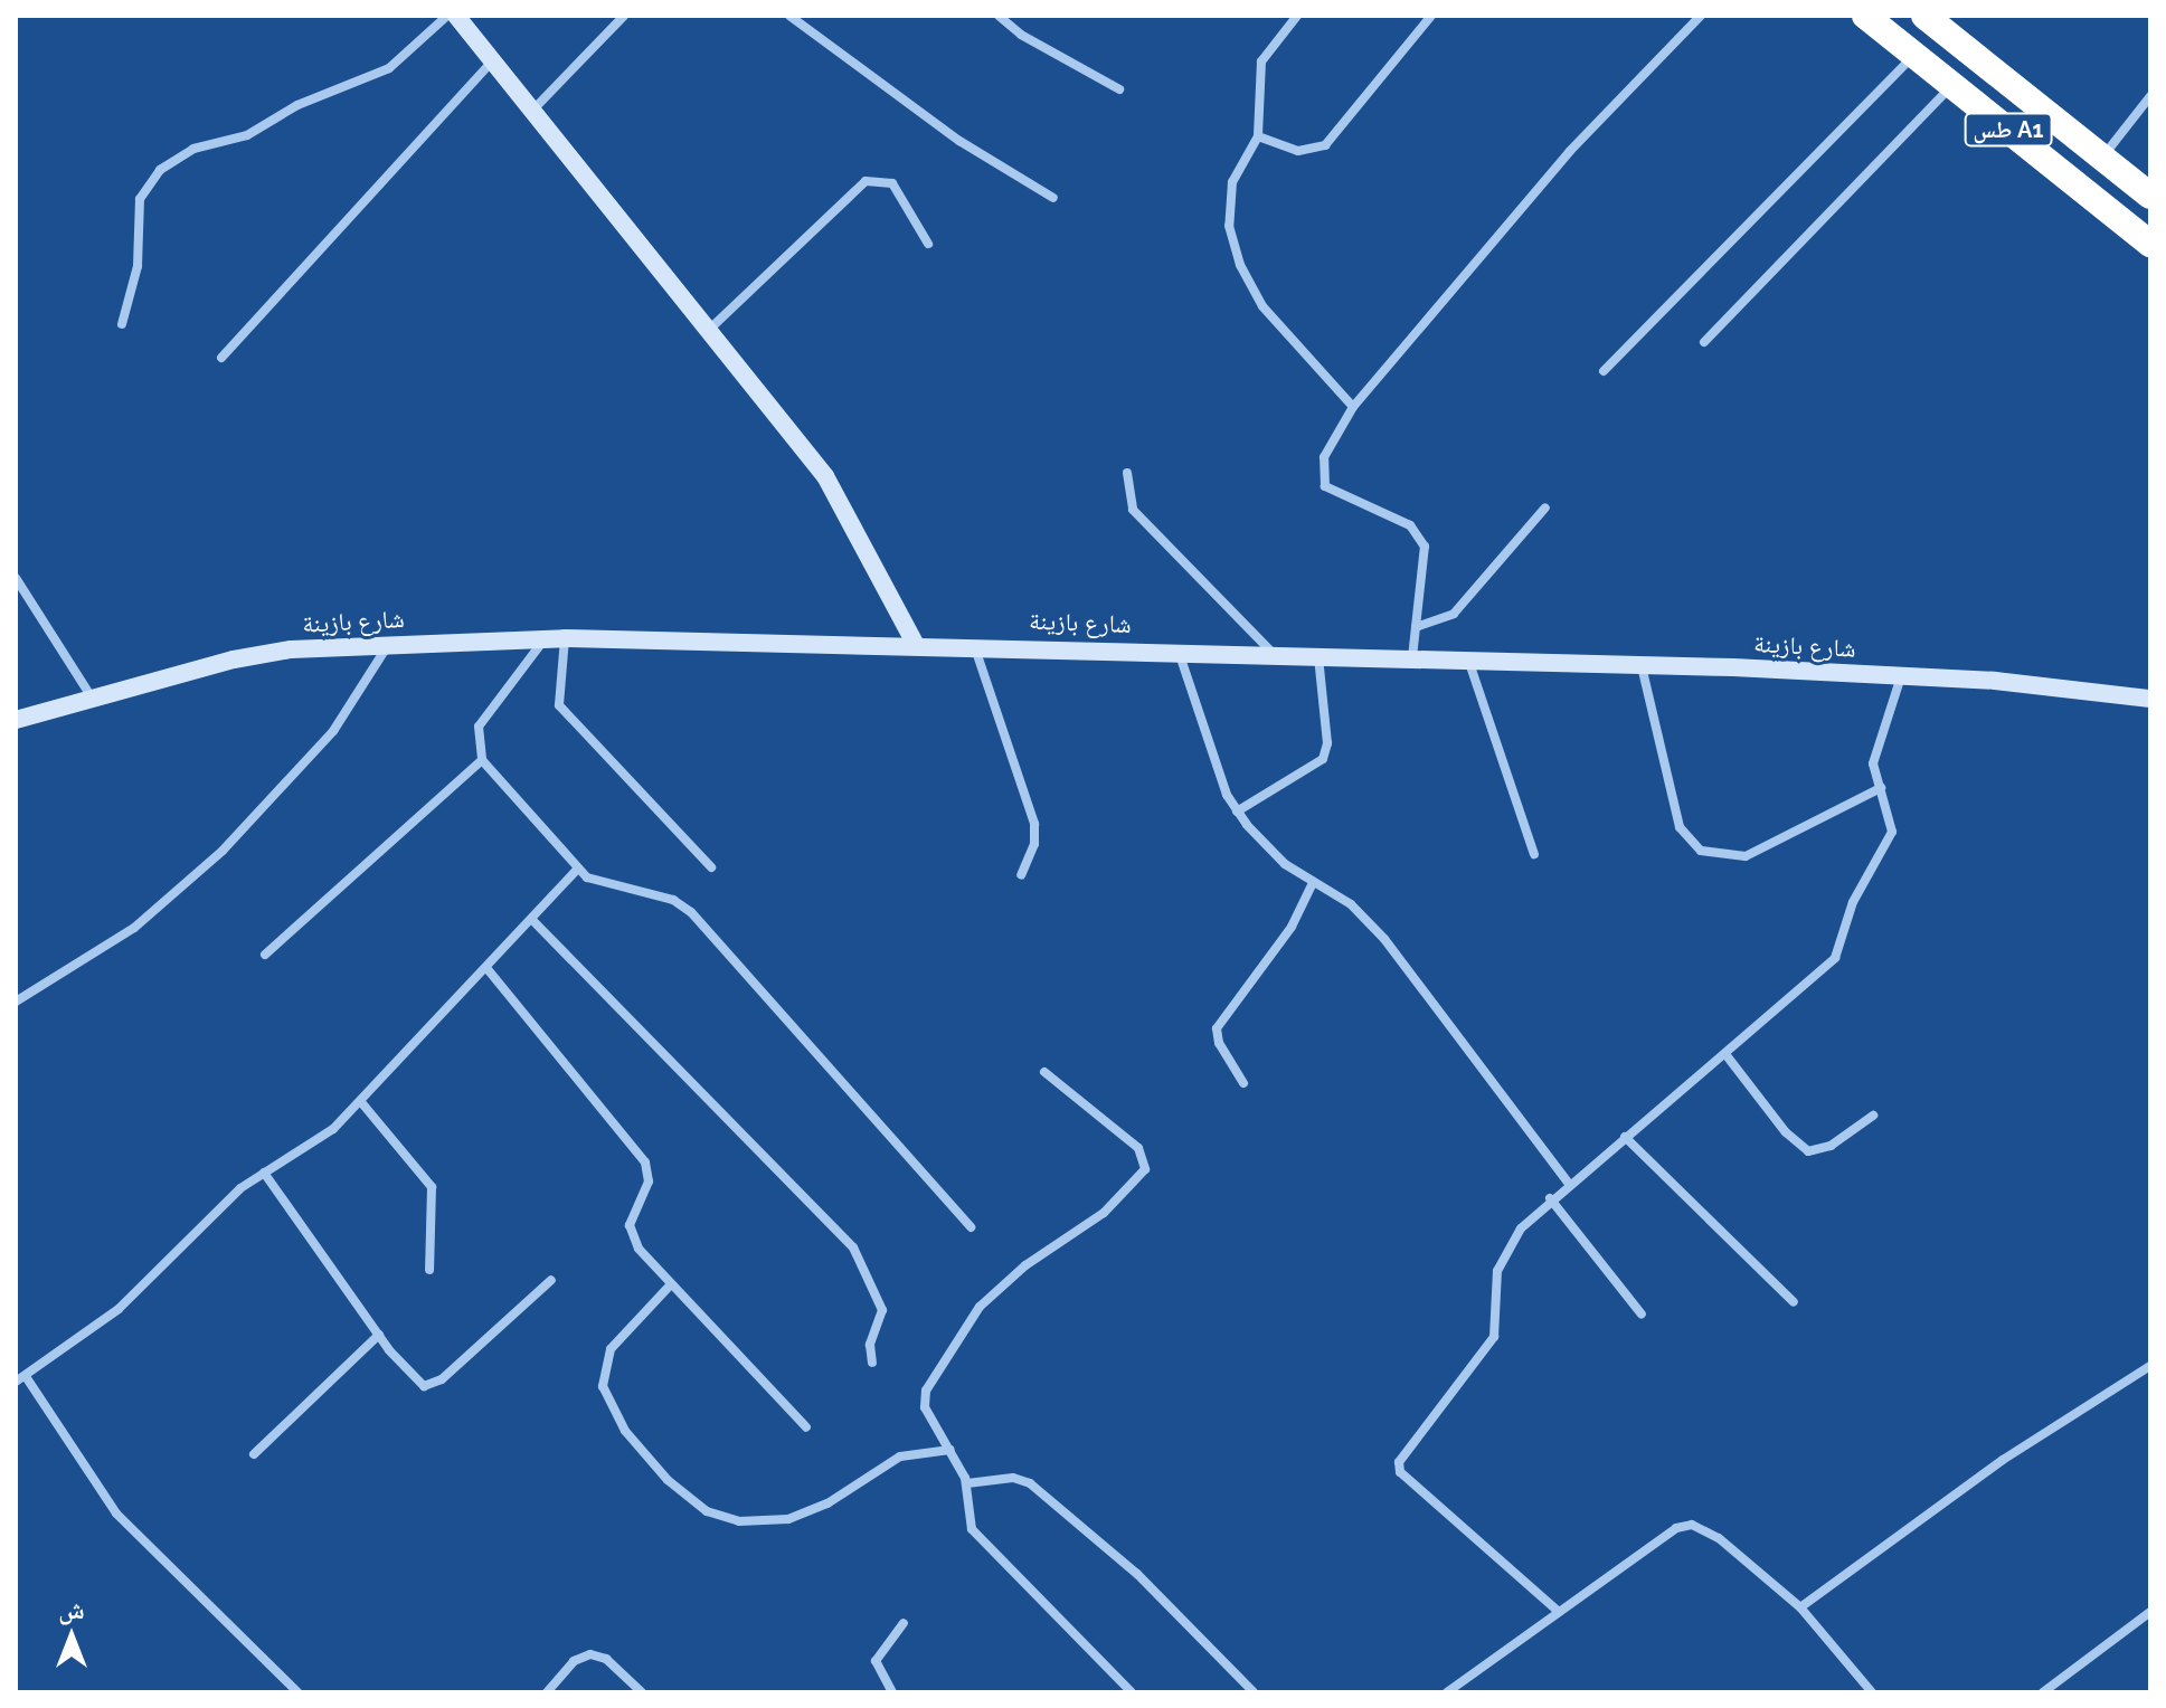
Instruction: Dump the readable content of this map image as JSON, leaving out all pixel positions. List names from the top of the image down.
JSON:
{
  "streets": {
    "highway": ["طس A1"],
    "street": ["شارع بازينة"]
  },
  "north": "top"
}
